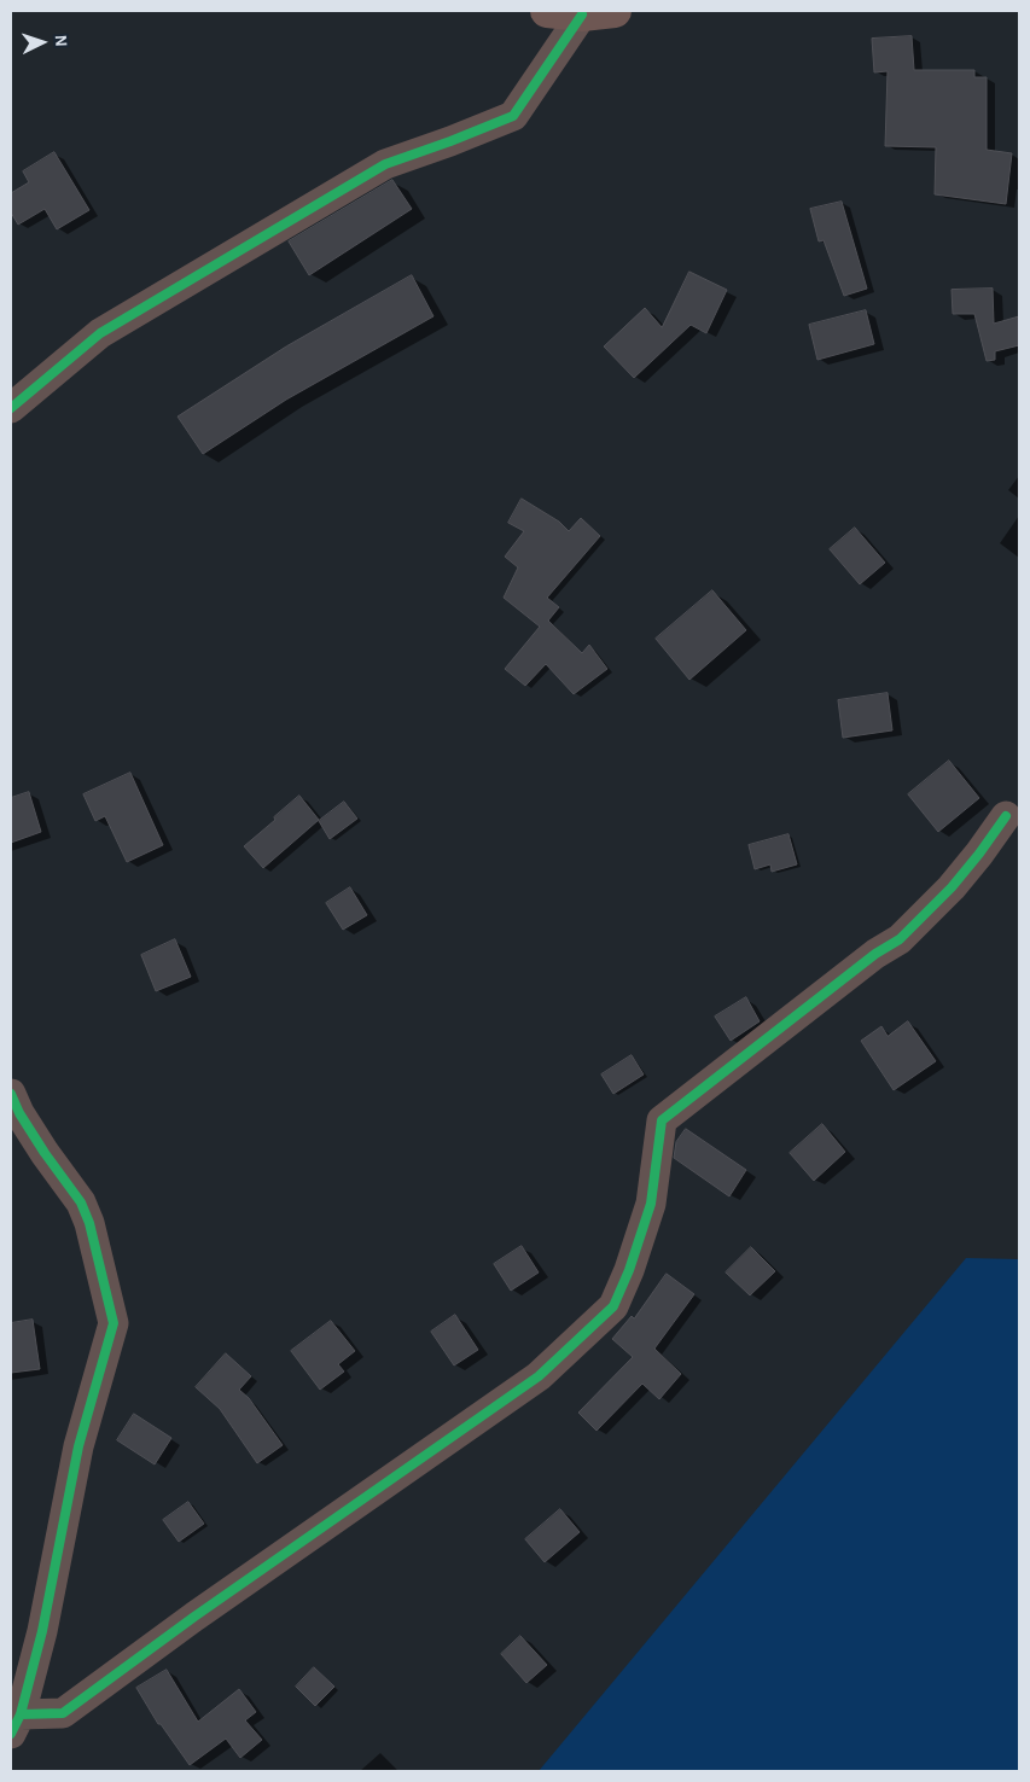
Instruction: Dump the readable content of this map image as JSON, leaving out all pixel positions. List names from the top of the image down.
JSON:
{
  "north": "right"
}
